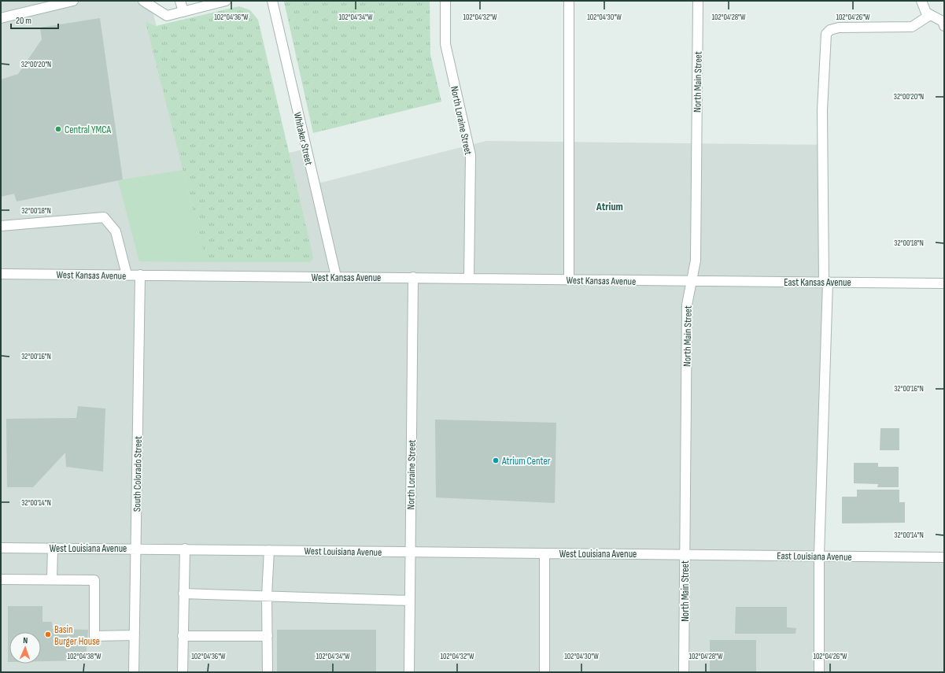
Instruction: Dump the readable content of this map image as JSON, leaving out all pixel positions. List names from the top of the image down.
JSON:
{
  "streets": {
    "street": [
      "North Main Street",
      "North Loraine Street",
      "Whitaker Street",
      "West Kansas Avenue",
      "East Kansas Avenue",
      "South Colorado Street",
      "West Louisiana Avenue",
      "East Louisiana Avenue"
    ]
  },
  "crossings": [
    ["North Main Street", "West Kansas Avenue"],
    ["North Main Street", "East Kansas Avenue"],
    ["North Main Street", "West Louisiana Avenue"],
    ["North Main Street", "East Louisiana Avenue"],
    ["North Loraine Street", "West Kansas Avenue"],
    ["North Loraine Street", "West Louisiana Avenue"],
    ["Whitaker Street", "West Kansas Avenue"],
    ["West Kansas Avenue", "East Kansas Avenue"],
    ["West Kansas Avenue", "South Colorado Street"],
    ["South Colorado Street", "West Louisiana Avenue"],
    ["West Louisiana Avenue", "East Louisiana Avenue"]
  ],
  "districts": ["Atrium"],
  "places": ["Central YMCA", "Atrium Center", "Basin Burger House"],
  "scale_bar": "20 m",
  "north": "top",
  "coordinates": [
    "102°04'36\"W",
    "102°04'34\"W",
    "102°04'32\"W",
    "102°04'30\"W",
    "102°04'28\"W",
    "102°04'26\"W",
    "32°00'20\"N",
    "32°00'18\"N",
    "32°00'16\"N",
    "32°00'14\"N",
    "102°04'38\"W"
  ]
}
